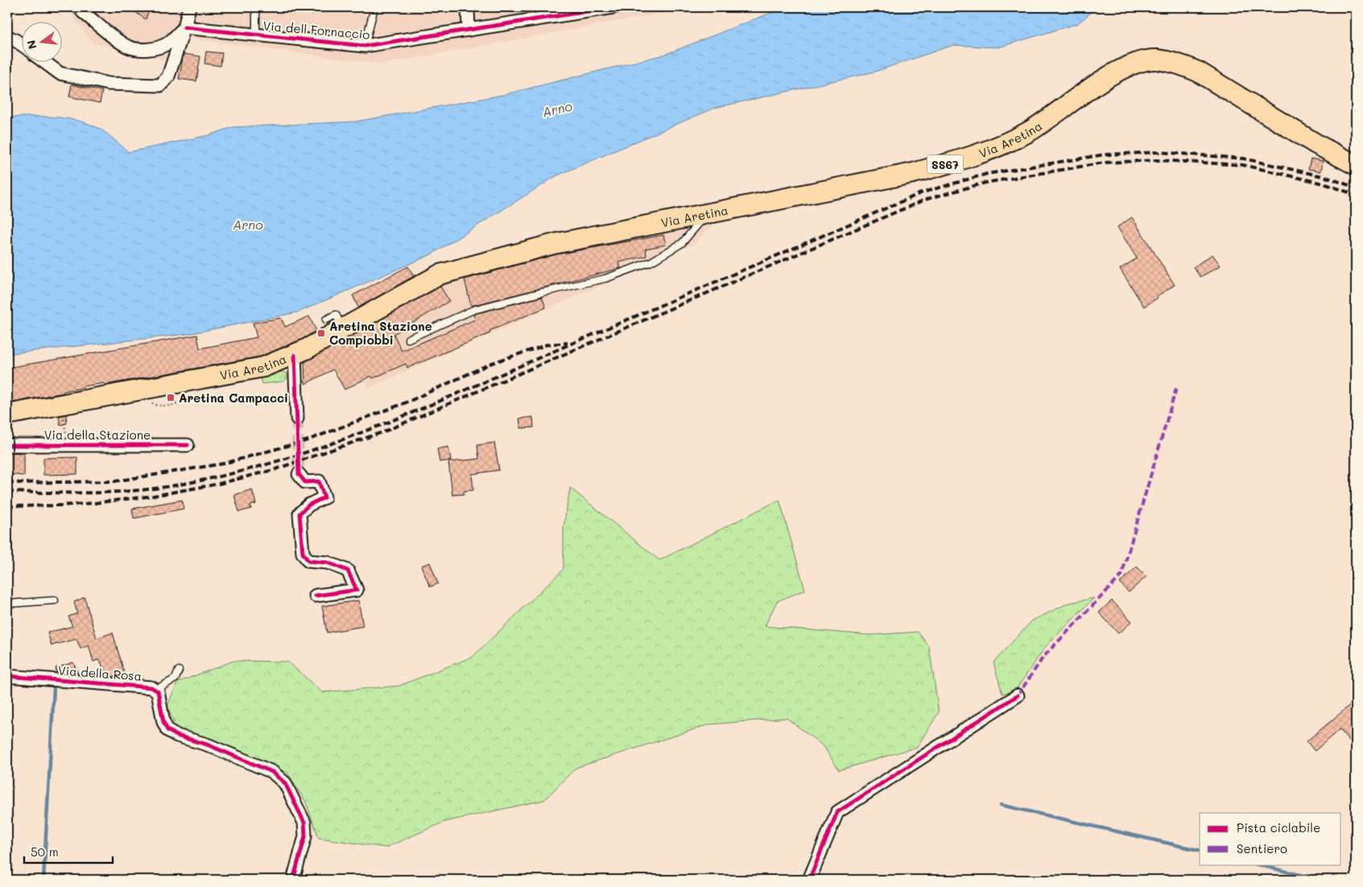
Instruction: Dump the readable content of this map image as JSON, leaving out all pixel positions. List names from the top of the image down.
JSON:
{
  "streets": {
    "main road": ["Via Aretina", "SS67"],
    "street": ["Via dell Fornaccio", "Via della Stazione", "Via della Rosa"]
  },
  "water": ["Arno"],
  "places": {
    "transit": ["Aretina Stazione Compiobbi", "Aretina Campacci"]
  },
  "legend": ["Pista ciclabile", "Sentiero"],
  "scale_bar": "50 m",
  "north": "left"
}
